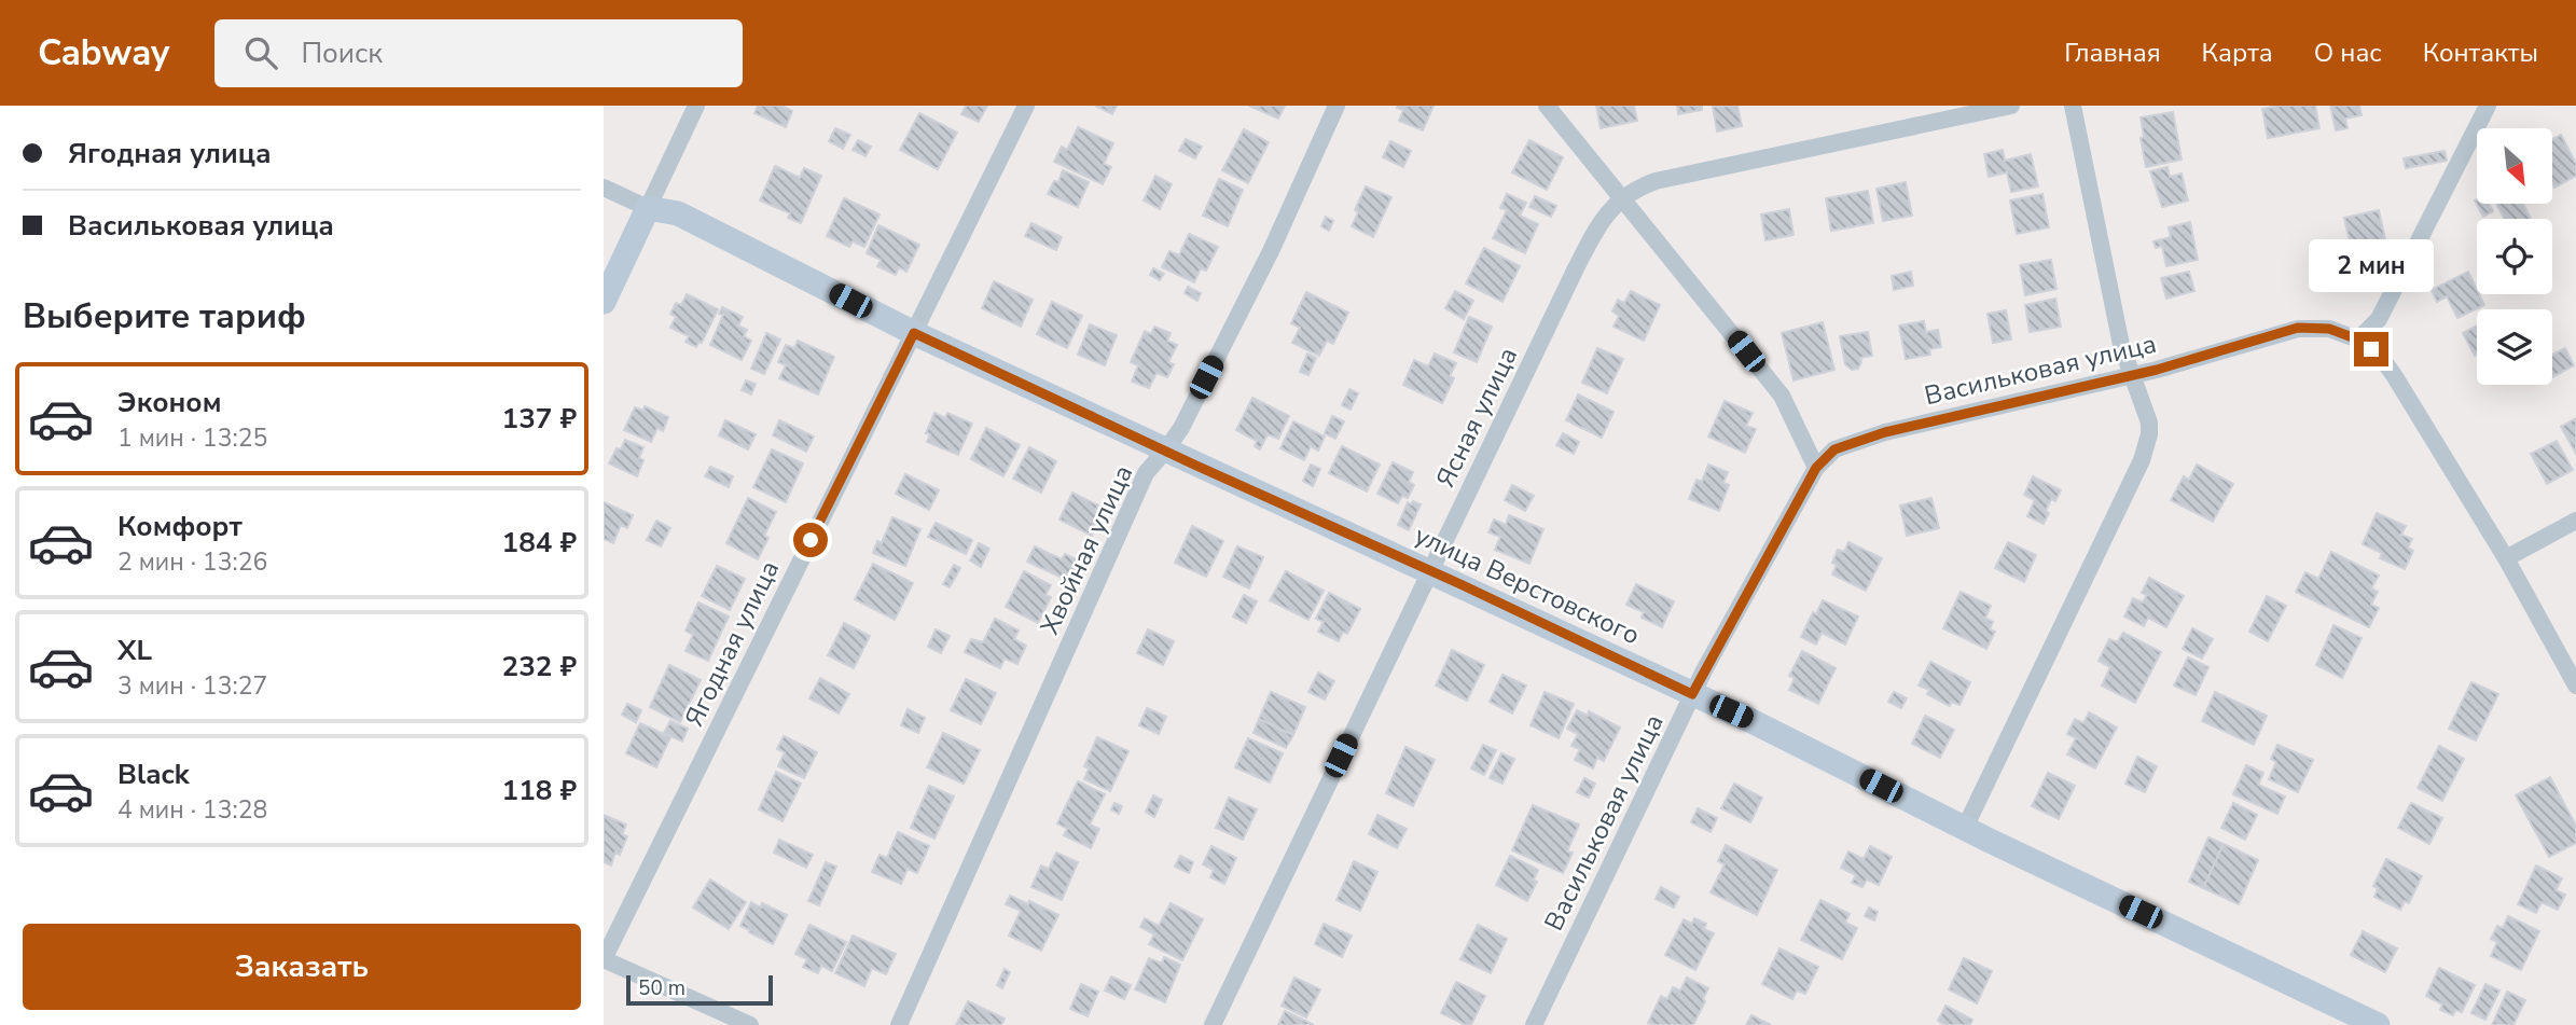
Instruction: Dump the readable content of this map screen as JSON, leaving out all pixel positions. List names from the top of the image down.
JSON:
{
  "streets": {
    "street": [
      "Васильковая улица",
      "Ясная улица",
      "Хвойная улица",
      "улица Верстовского",
      "Ягодная улица"
    ]
  },
  "crossings": [
    ["Васильковая улица", "улица Верстовского"],
    ["Ясная улица", "улица Верстовского"],
    ["Хвойная улица", "улица Верстовского"],
    ["улица Верстовского", "Ягодная улица"]
  ],
  "scale_bar": "50 m",
  "north": "bottom right",
  "page": {
    "header": "Cabway",
    "search": "Поиск",
    "nav": [
      "Главная",
      "Карта",
      "О нас",
      "Контакты"
    ],
    "banner": ["Ягодная улица", "Васильковая улица"],
    "bubble": "2 мин",
    "heading": "Выберите тариф",
    "list": [
      {
        "name": "Эконом",
        "note": "1 мин · 13:25",
        "value": "137 ₽"
      },
      {
        "name": "Комфорт",
        "note": "2 мин · 13:26",
        "value": "184 ₽"
      },
      {
        "name": "XL",
        "note": "3 мин · 13:27",
        "value": "232 ₽"
      },
      {
        "name": "Black",
        "note": "4 мин · 13:28",
        "value": "118 ₽"
      }
    ],
    "buttons": "Заказать",
    "scale": "50 m"
  }
}
